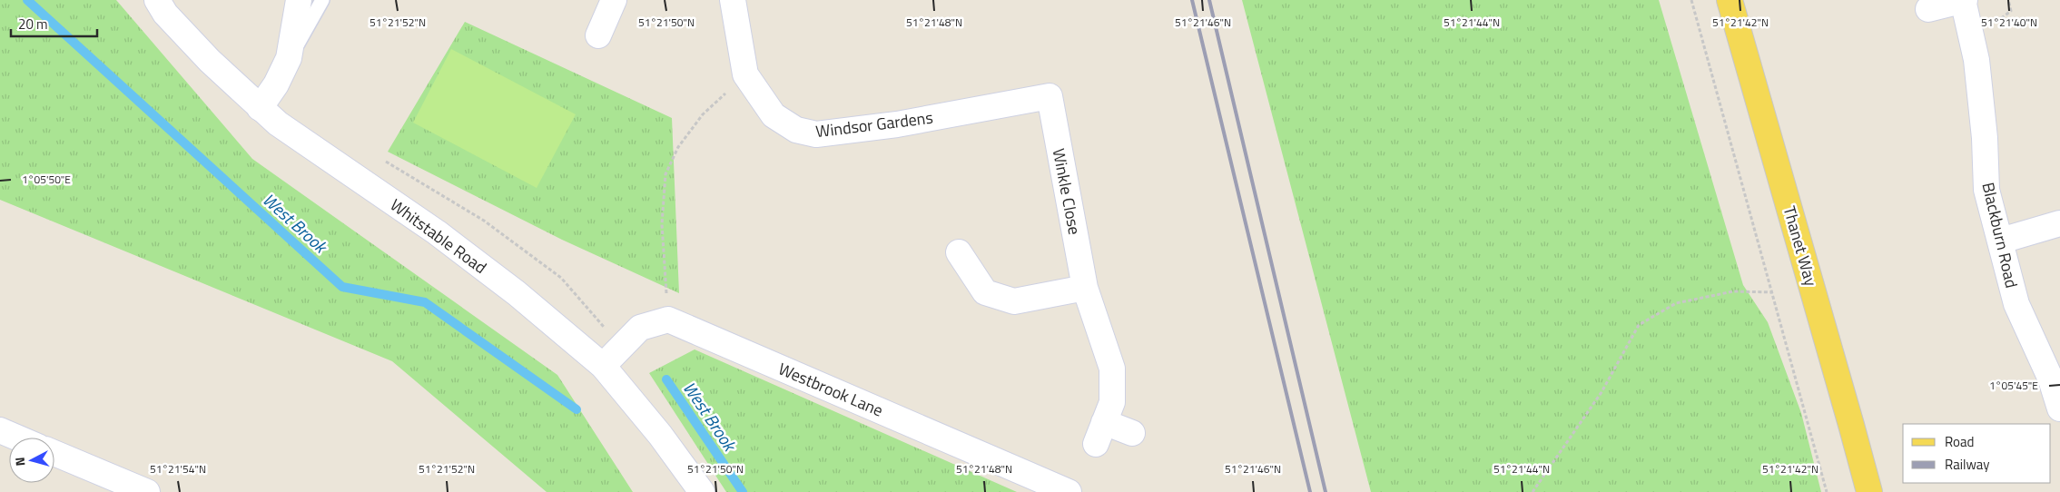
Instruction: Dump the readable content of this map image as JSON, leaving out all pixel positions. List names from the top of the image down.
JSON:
{
  "streets": {
    "main road": ["Thanet Way"],
    "street": [
      "Windsor Gardens",
      "Winkle Close",
      "Blackburn Road",
      "Whitstable Road",
      "Westbrook Lane"
    ]
  },
  "crossings": [
    ["Windsor Gardens", "Winkle Close"]
  ],
  "water": ["West Brook"],
  "legend": ["Road", "Railway"],
  "scale_bar": "20 m",
  "north": "left",
  "coordinates": [
    "51°21'52\"N",
    "51°21'50\"N",
    "51°21'48\"N",
    "51°21'46\"N",
    "51°21'44\"N",
    "51°21'42\"N",
    "51°21'40\"N",
    "1°05'50\"E",
    "1°05'45\"E",
    "51°21'54\"N"
  ]
}
